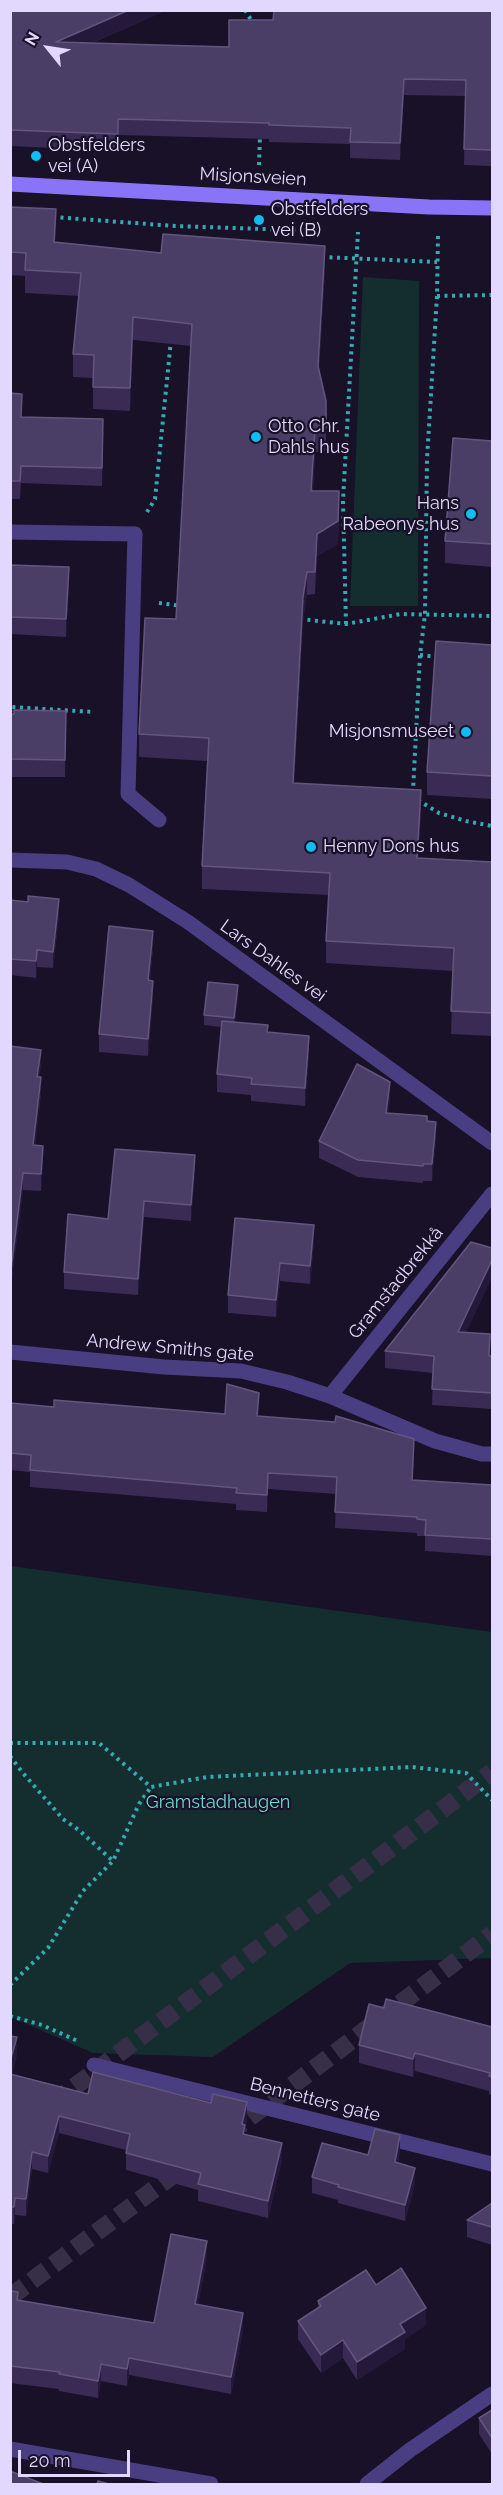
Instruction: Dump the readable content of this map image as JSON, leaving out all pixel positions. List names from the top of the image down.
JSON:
{
  "streets": {
    "main road": ["Misjonsveien"],
    "street": [
      "Lars Dahles vei",
      "Gramstadbrekkå",
      "Andrew Smiths gate",
      "Bennetters gate"
    ]
  },
  "crossings": [
    ["Gramstadbrekkå", "Andrew Smiths gate"]
  ],
  "parks": ["Gramstadhaugen"],
  "places": [
    "Obstfelders vei (A)",
    "Obstfelders vei (B)",
    "Otto Chr. Dahls hus",
    "Hans Rabeonys hus",
    "Misjonsmuseet",
    "Henny Dons hus"
  ],
  "scale_bar": "20 m",
  "north": "top left"
}
